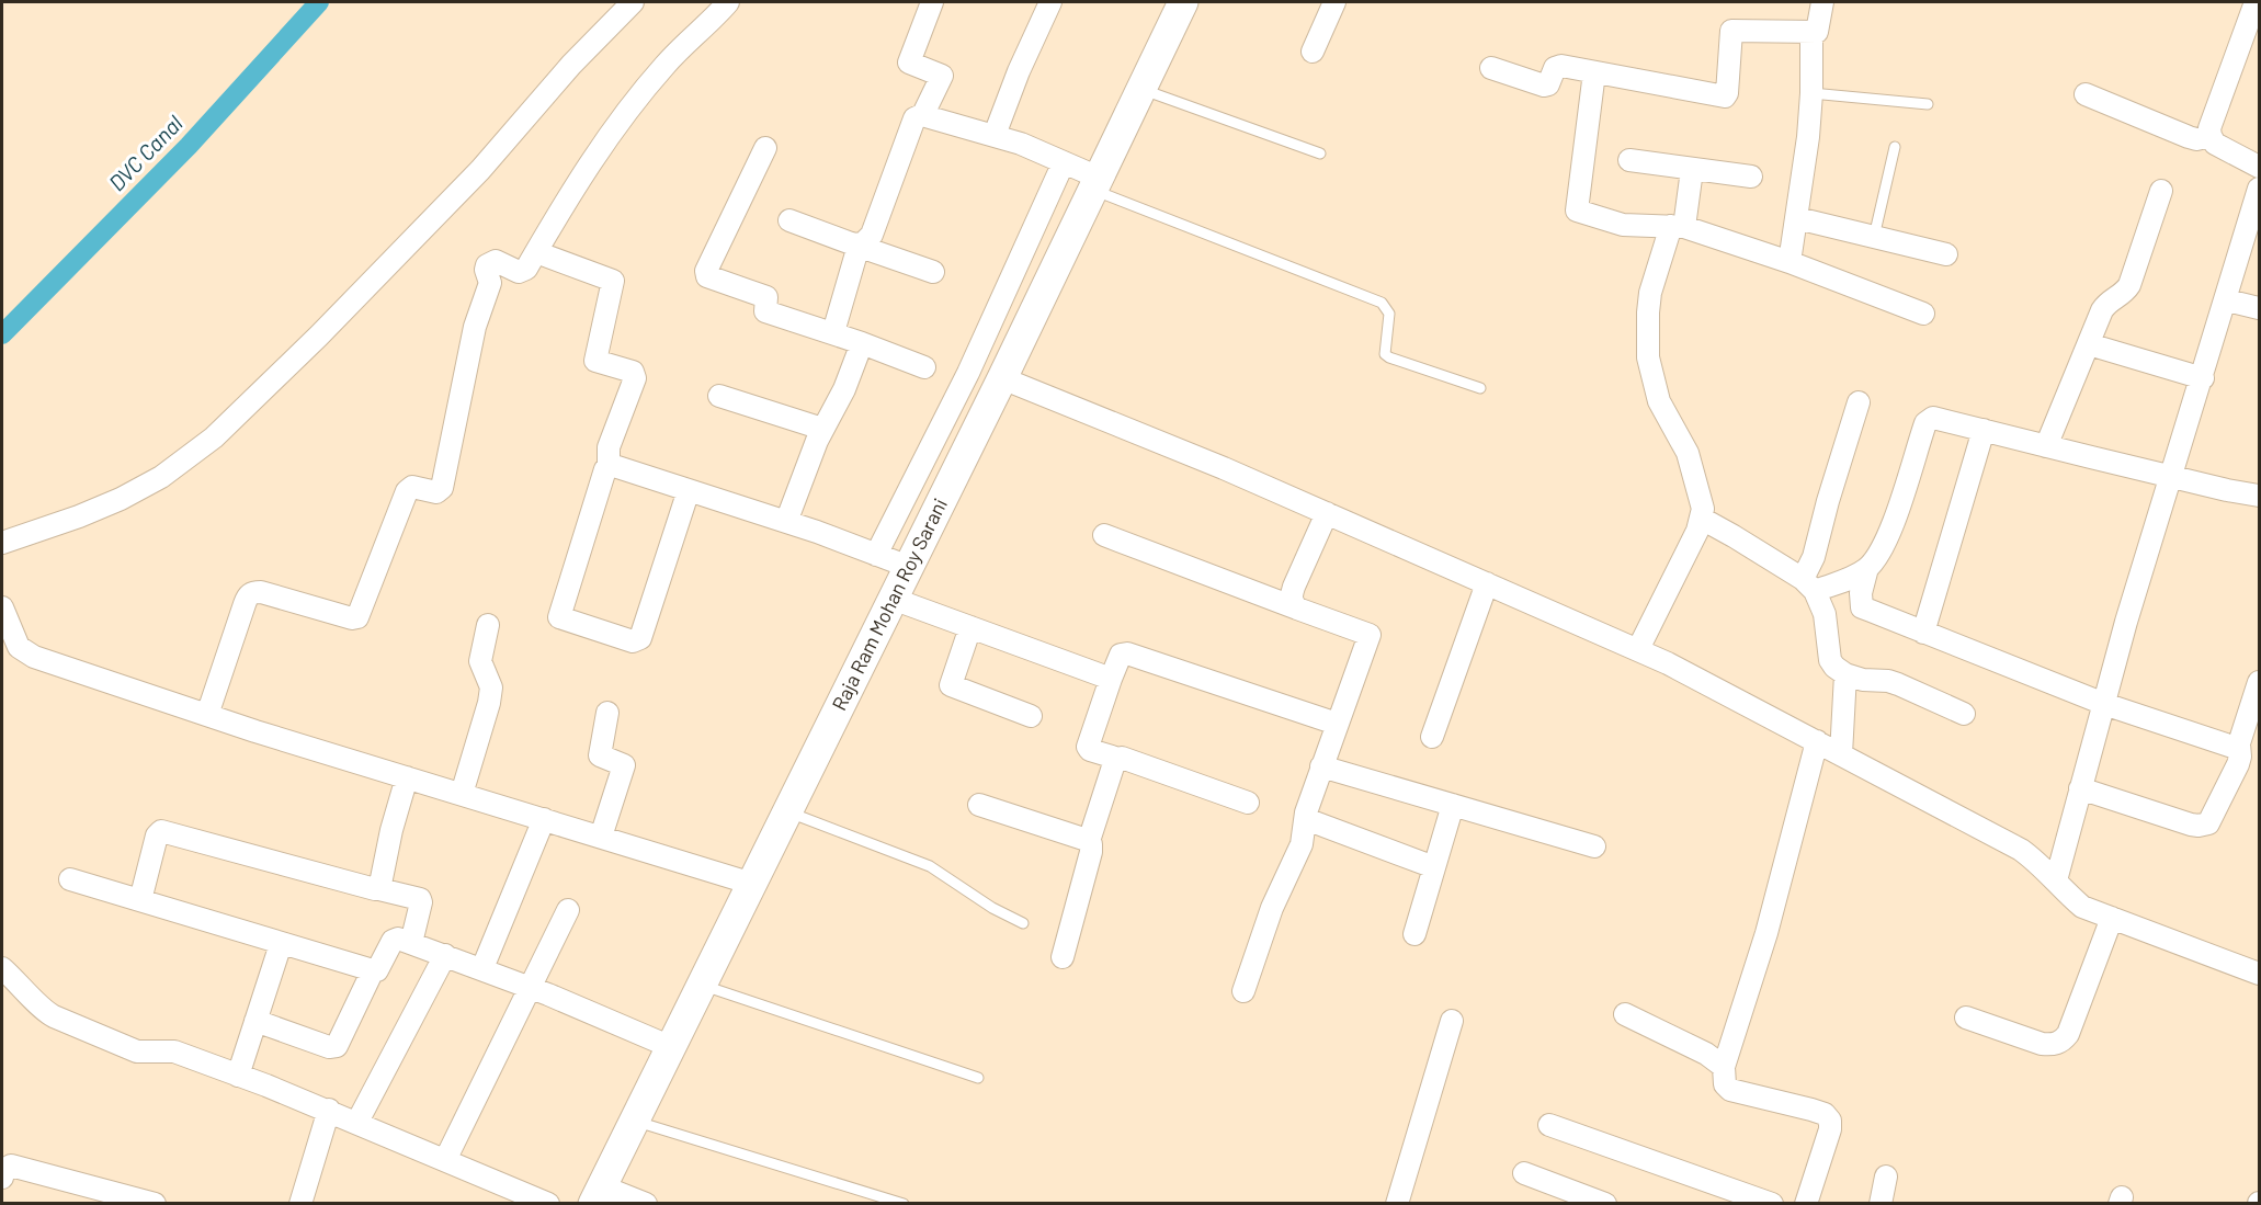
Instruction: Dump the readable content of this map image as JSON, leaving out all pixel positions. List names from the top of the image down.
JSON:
{
  "streets": {
    "street": ["Raja Ram Mohan Roy Sarani"]
  },
  "water": ["DVC Canal"]
}
